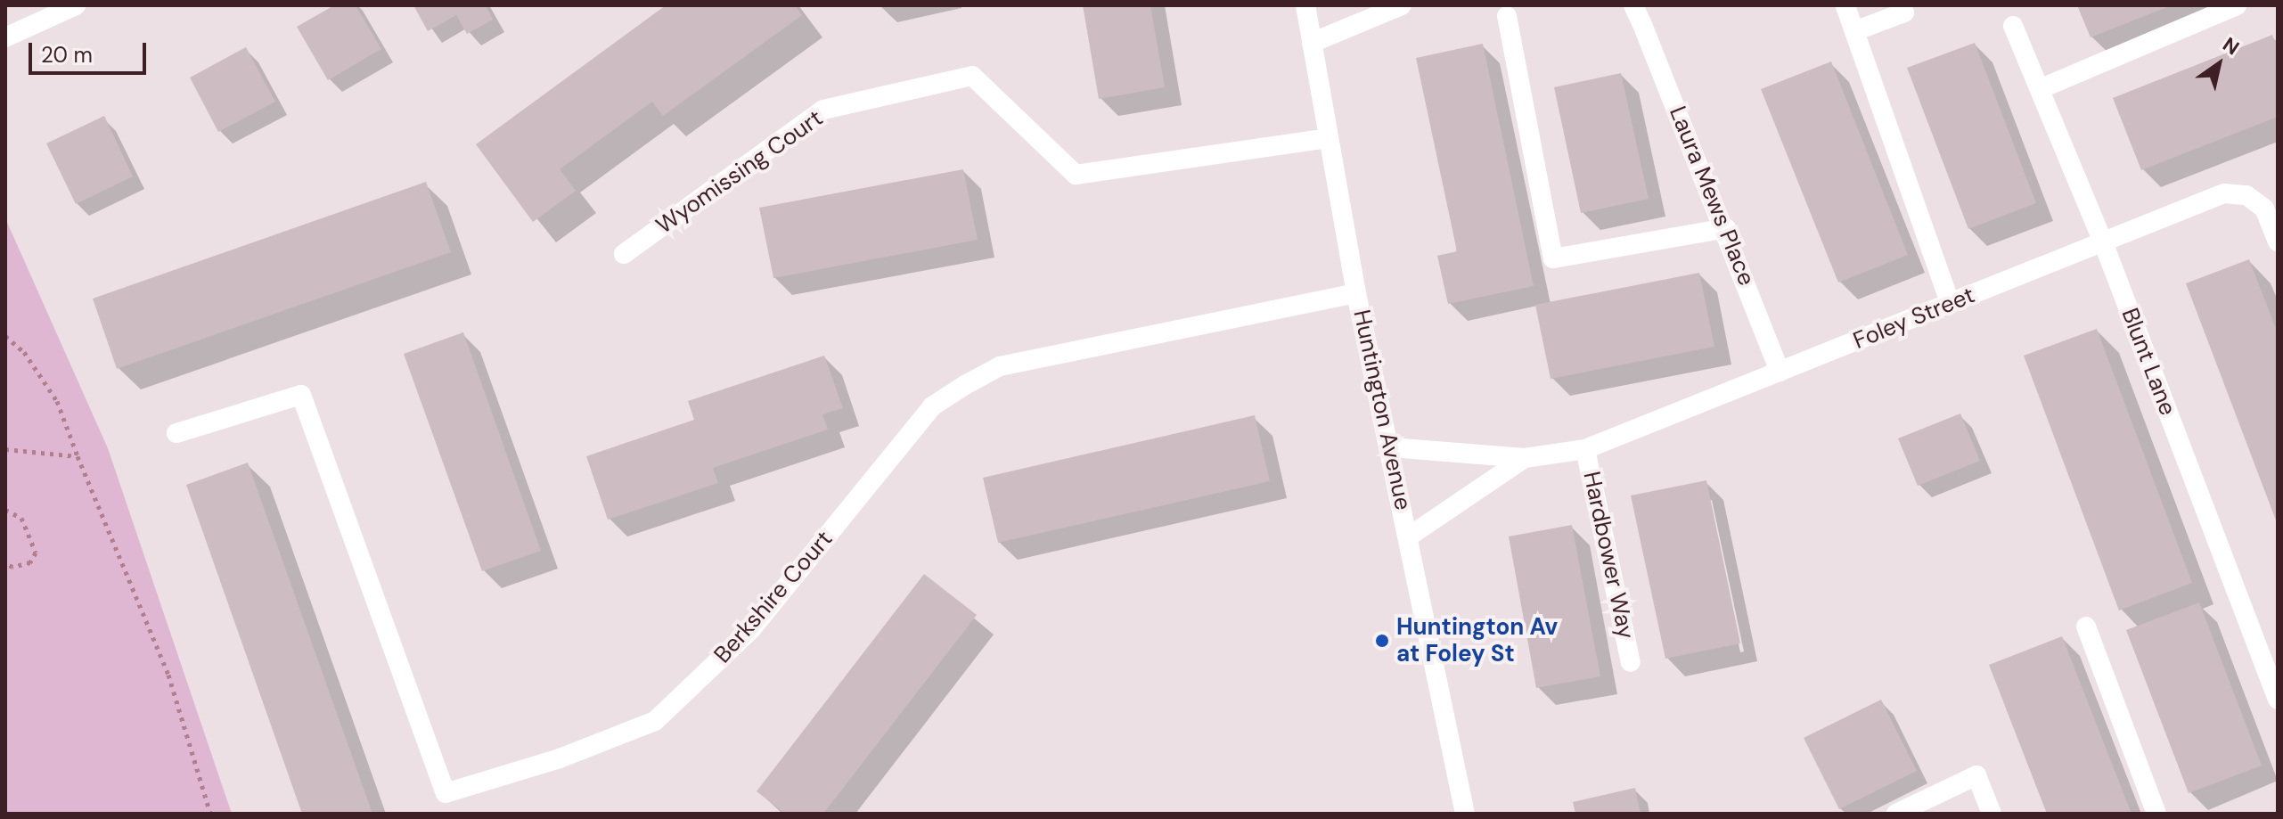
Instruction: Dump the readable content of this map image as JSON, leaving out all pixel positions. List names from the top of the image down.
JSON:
{
  "streets": {
    "street": [
      "Wyomissing Court",
      "Laura Mews Place",
      "Foley Street",
      "Blunt Lane",
      "Huntington Avenue",
      "Hardbower Way",
      "Berkshire Court"
    ]
  },
  "crossings": [
    ["Wyomissing Court", "Huntington Avenue"],
    ["Laura Mews Place", "Foley Street"],
    ["Foley Street", "Blunt Lane"],
    ["Foley Street", "Huntington Avenue"],
    ["Foley Street", "Hardbower Way"],
    ["Huntington Avenue", "Berkshire Court"]
  ],
  "places": ["Huntington Av at Foley St"],
  "scale_bar": "20 m",
  "north": "top right"
}
